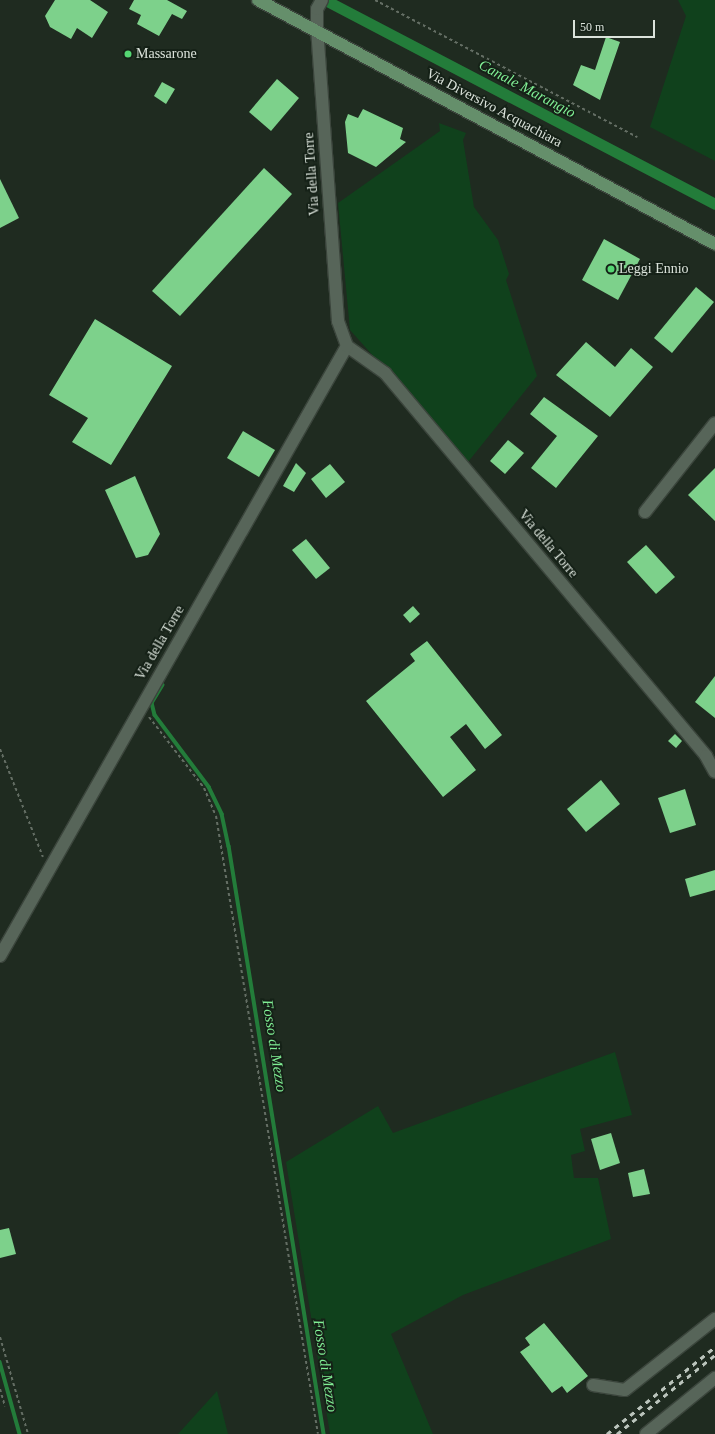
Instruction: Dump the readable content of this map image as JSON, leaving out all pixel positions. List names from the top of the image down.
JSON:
{
  "streets": {
    "main road": ["Via Diversivo Acquachiara"],
    "street": ["Via della Torre"]
  },
  "crossings": [
    ["Via Diversivo Acquachiara", "Via della Torre"]
  ],
  "water": ["Canale Marangio", "Fosso di Mezzo"],
  "places": ["Massarone", "Leggi Ennio"],
  "scale_bar": "50 m"
}
